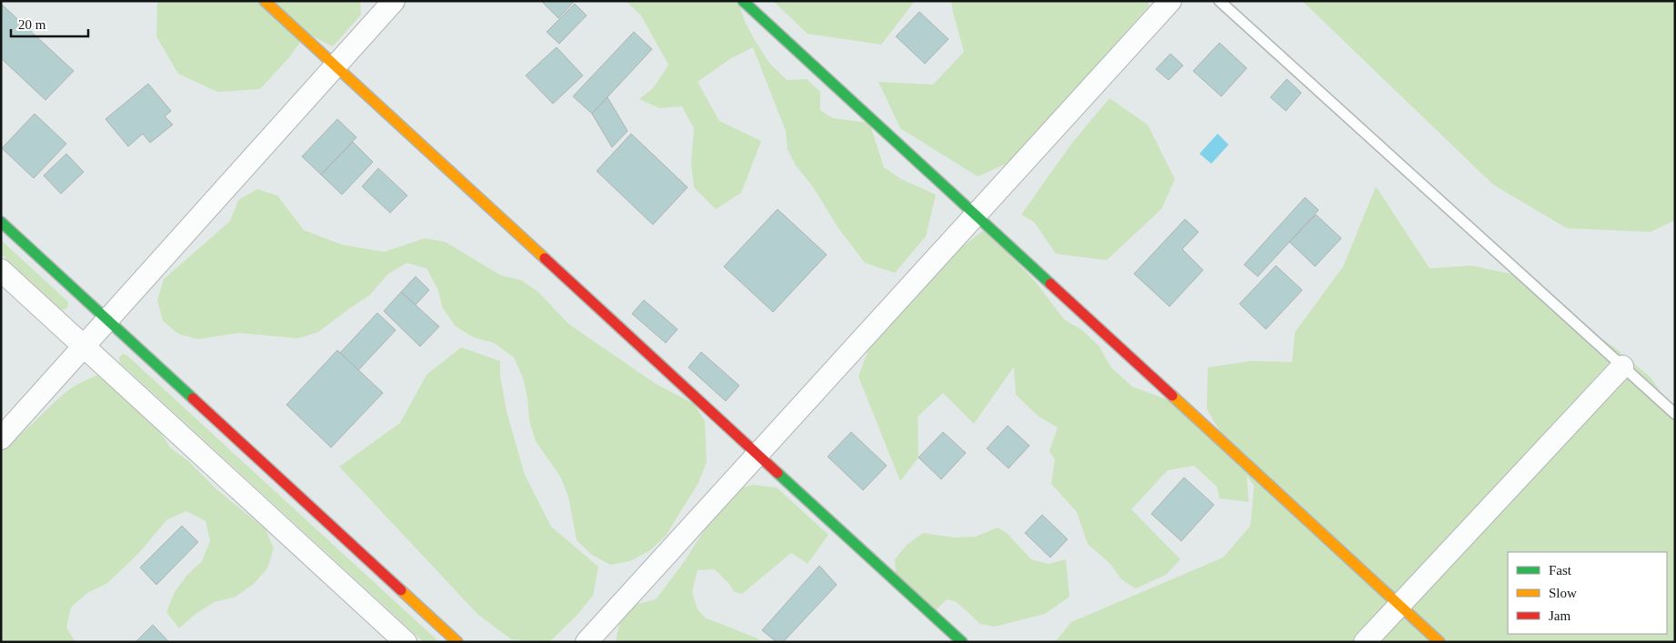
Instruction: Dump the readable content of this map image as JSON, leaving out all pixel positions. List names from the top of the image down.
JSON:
{
  "legend": ["Fast", "Slow", "Jam"],
  "scale_bar": "20 m"
}
